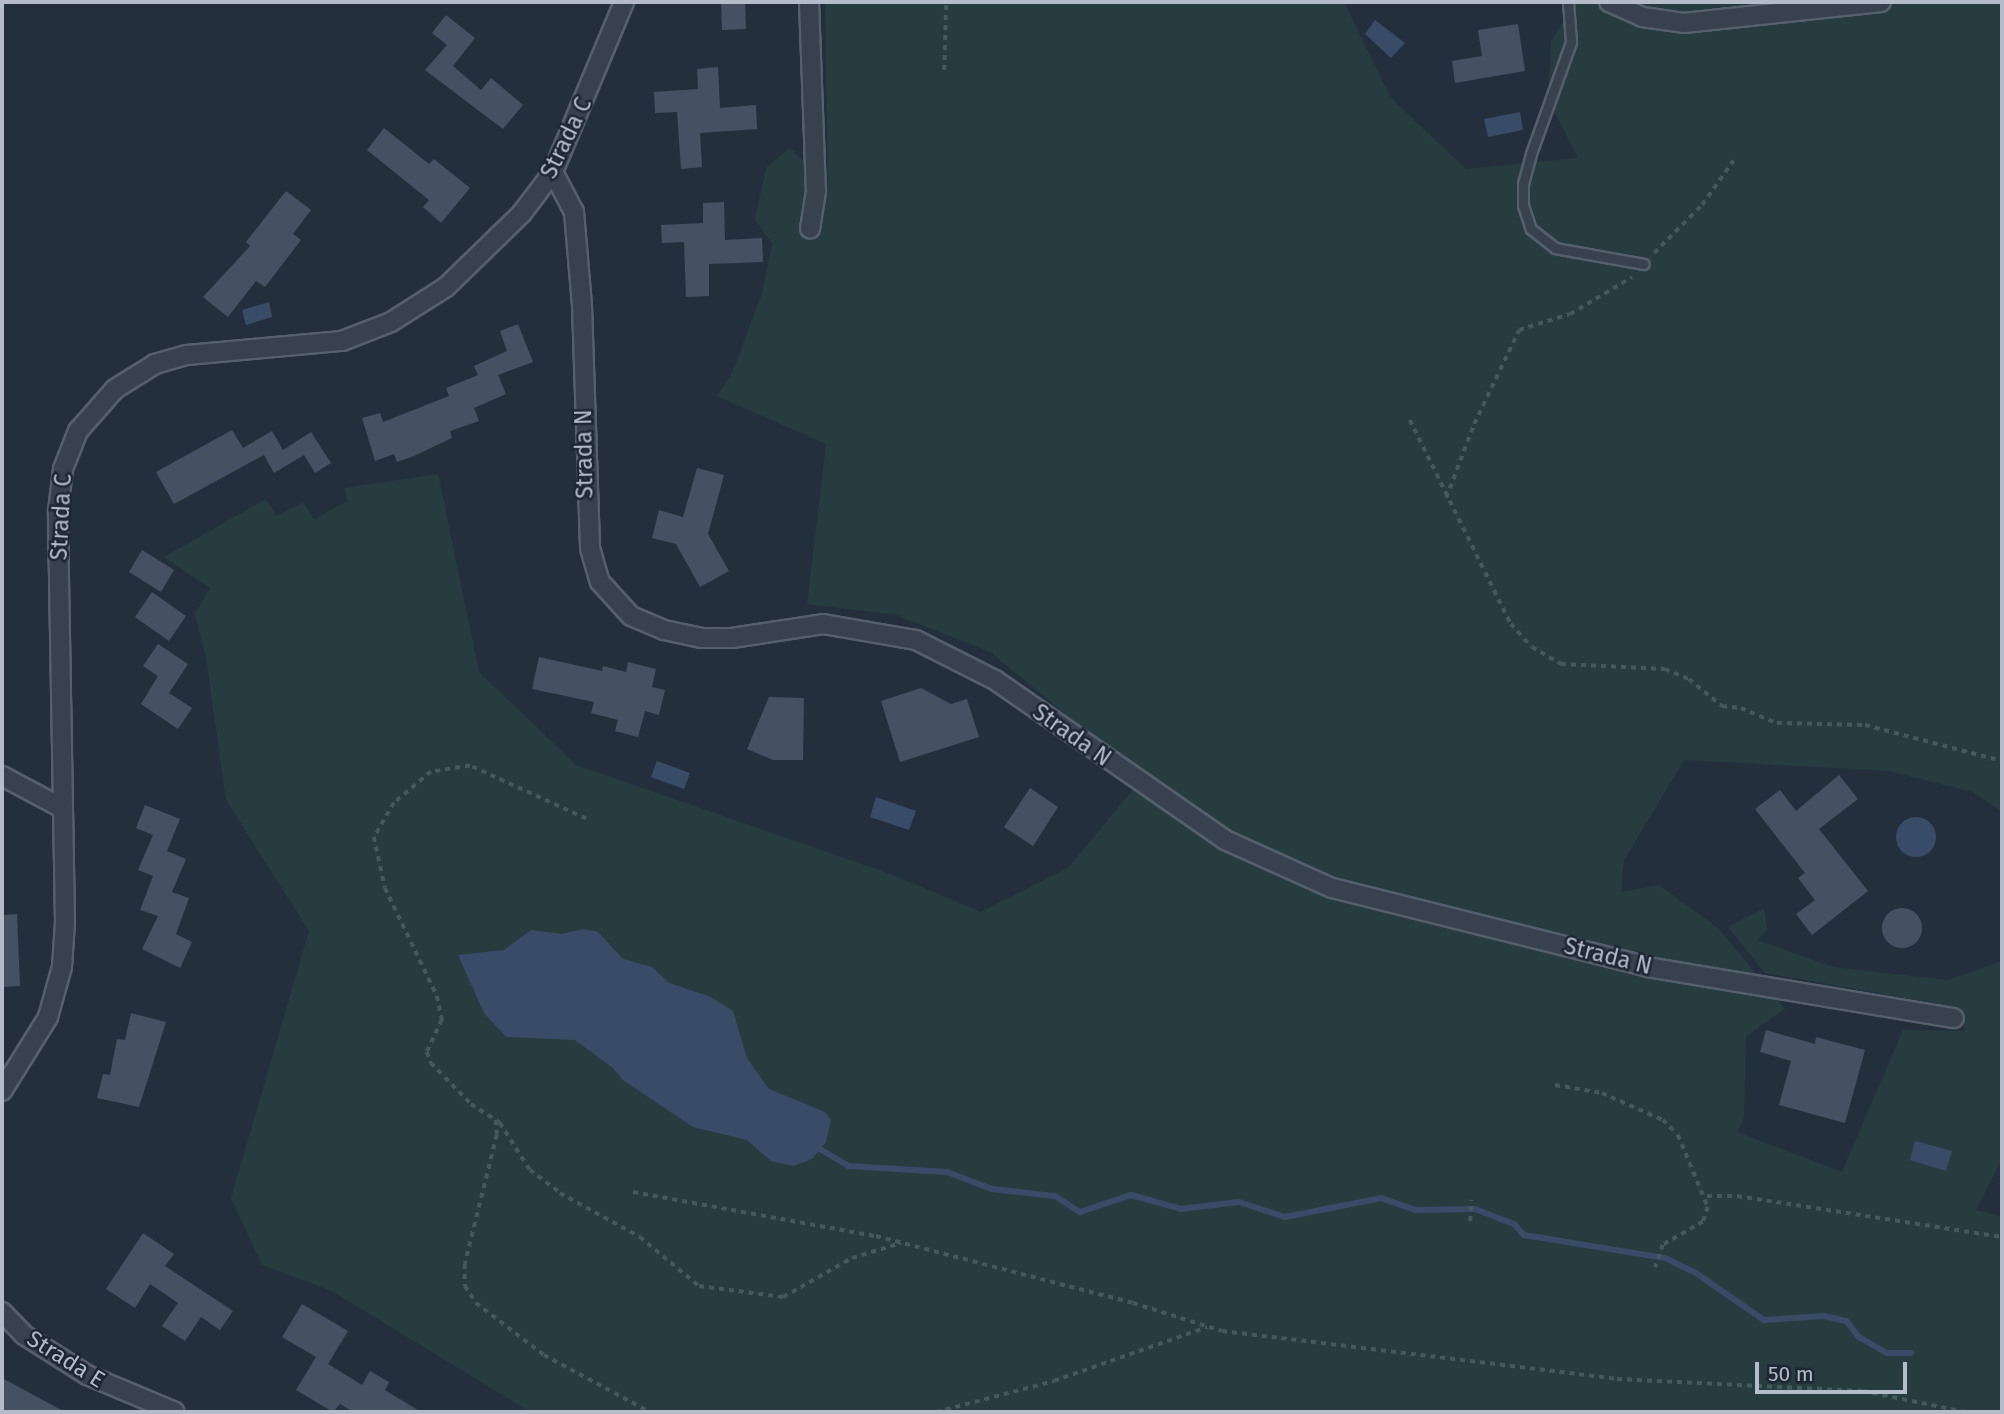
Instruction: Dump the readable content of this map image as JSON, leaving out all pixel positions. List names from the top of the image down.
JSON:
{
  "streets": {
    "street": ["Strada C", "Strada N", "Strada E"]
  },
  "crossings": [
    ["Strada C", "Strada N"]
  ],
  "scale_bar": "50 m"
}
